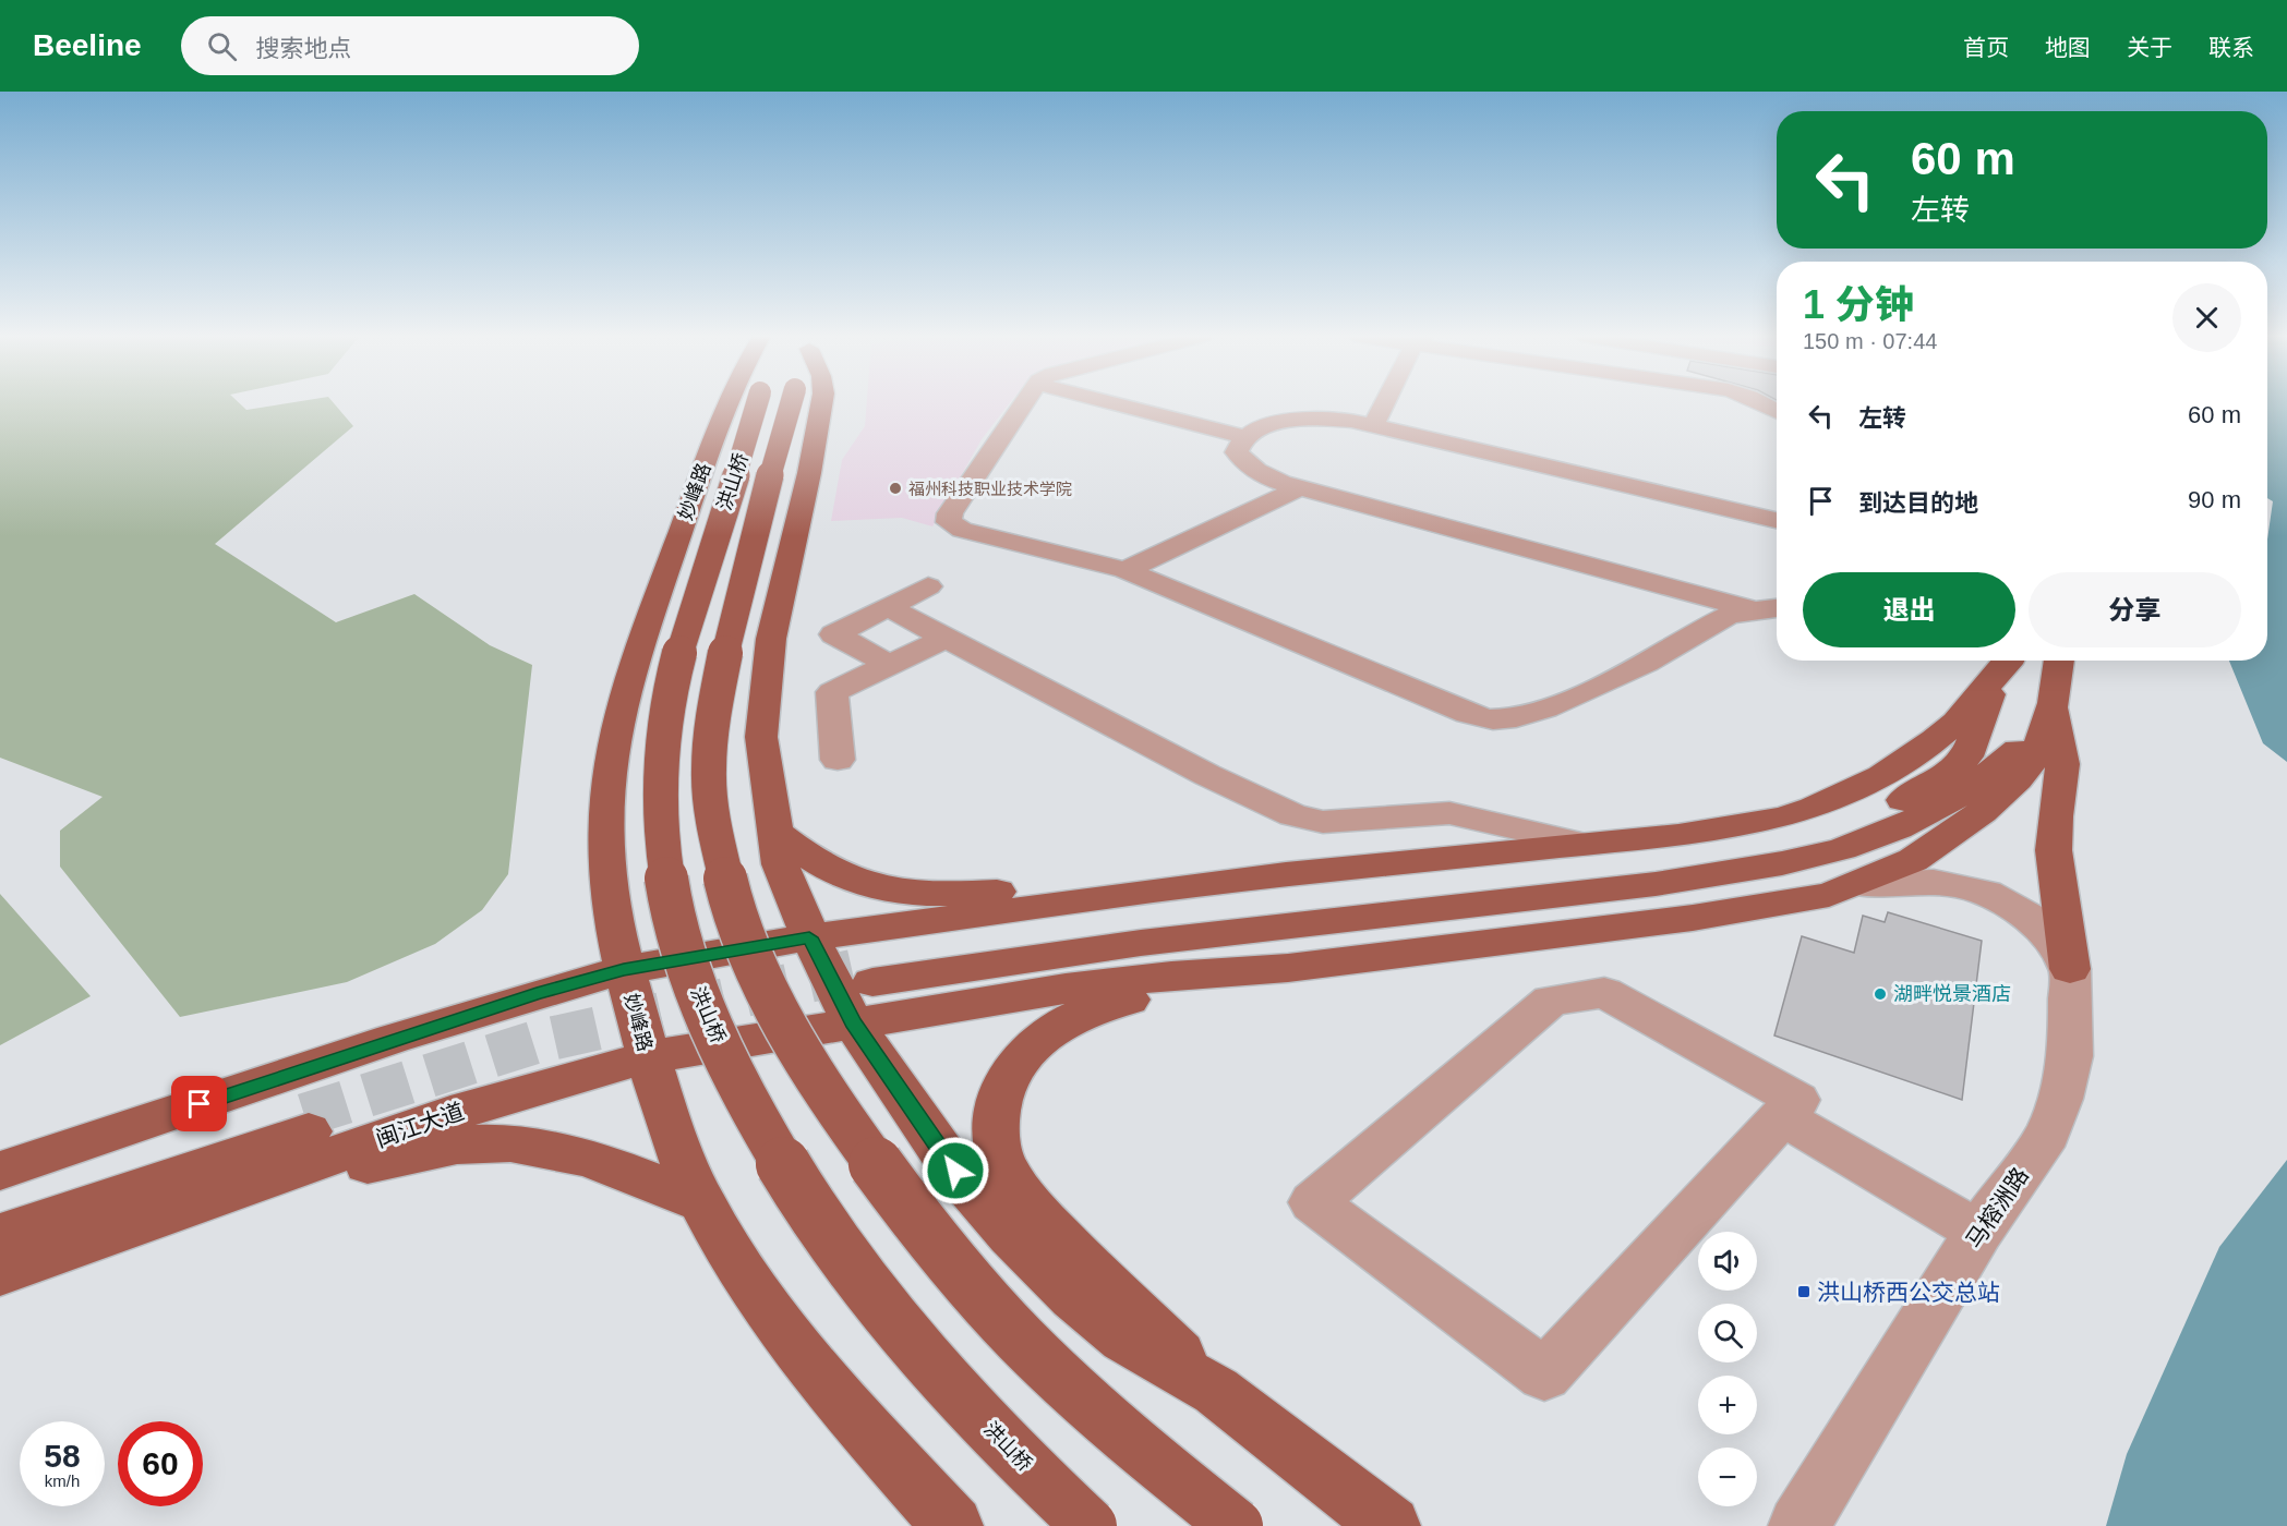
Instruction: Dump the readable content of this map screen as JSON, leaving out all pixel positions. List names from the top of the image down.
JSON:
{
  "streets": {
    "main road": ["洪山桥", "妙峰路", "闽江大道"],
    "street": ["马榕洲路"]
  },
  "crossings": [
    ["妙峰路", "闽江大道"]
  ],
  "places": {
    "other": ["福州科技职业技术学院", "湖畔悦景酒店"],
    "transit": ["洪山桥西公交总站"]
  },
  "page": {
    "header": "Beeline",
    "search": "搜索地点",
    "nav": [
      "首页",
      "地图",
      "关于",
      "联系"
    ],
    "turn": ["60 m", "左转"],
    "heading": ["1 分钟", "150 m · 07:44"],
    "list": [
      {
        "name": "左转",
        "value": "60 m"
      },
      {
        "name": "到达目的地",
        "value": "90 m"
      }
    ],
    "buttons": ["退出", "分享"],
    "map_buttons": ["+", "−"],
    "speed": "58 km/h",
    "limit": "60"
  }
}
